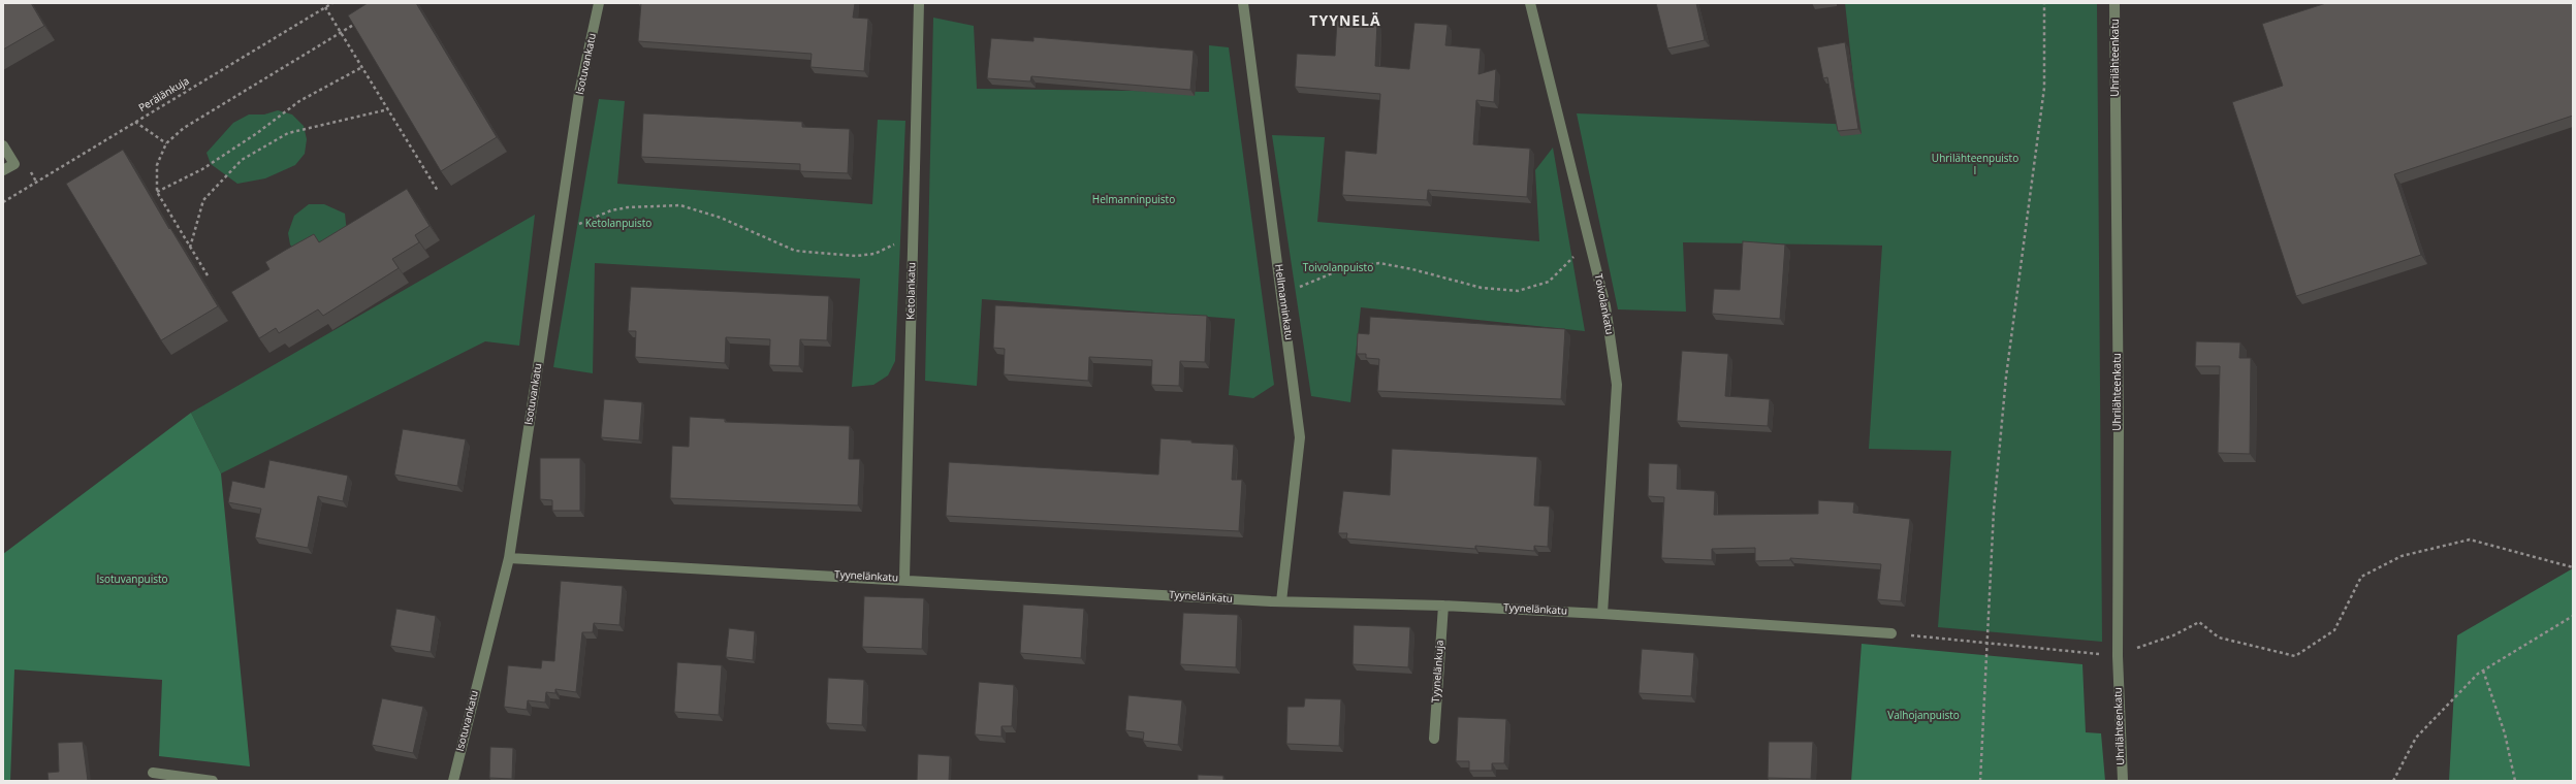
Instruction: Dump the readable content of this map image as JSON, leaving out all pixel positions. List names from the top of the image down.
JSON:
{
  "streets": {
    "street": [
      "Uhrilähteenkatu",
      "Isotuvankatu",
      "Ketolankatu",
      "Hellmanninkatu",
      "Toivolankatu",
      "Tyynelänkatu",
      "Tyynelänkuja"
    ],
    "path": ["Perälänkuja"]
  },
  "crossings": [
    ["Isotuvankatu", "Tyynelänkatu"],
    ["Ketolankatu", "Tyynelänkatu"],
    ["Hellmanninkatu", "Tyynelänkatu"],
    ["Toivolankatu", "Tyynelänkatu"],
    ["Tyynelänkatu", "Tyynelänkuja"]
  ],
  "districts": ["TYYNELÄ"],
  "parks": [
    "Uhrilähteenpuisto I",
    "Helmanninpuisto",
    "Ketolanpuisto",
    "Toivolanpuisto",
    "Isotuvanpuisto",
    "Valhojanpuisto"
  ]
}
